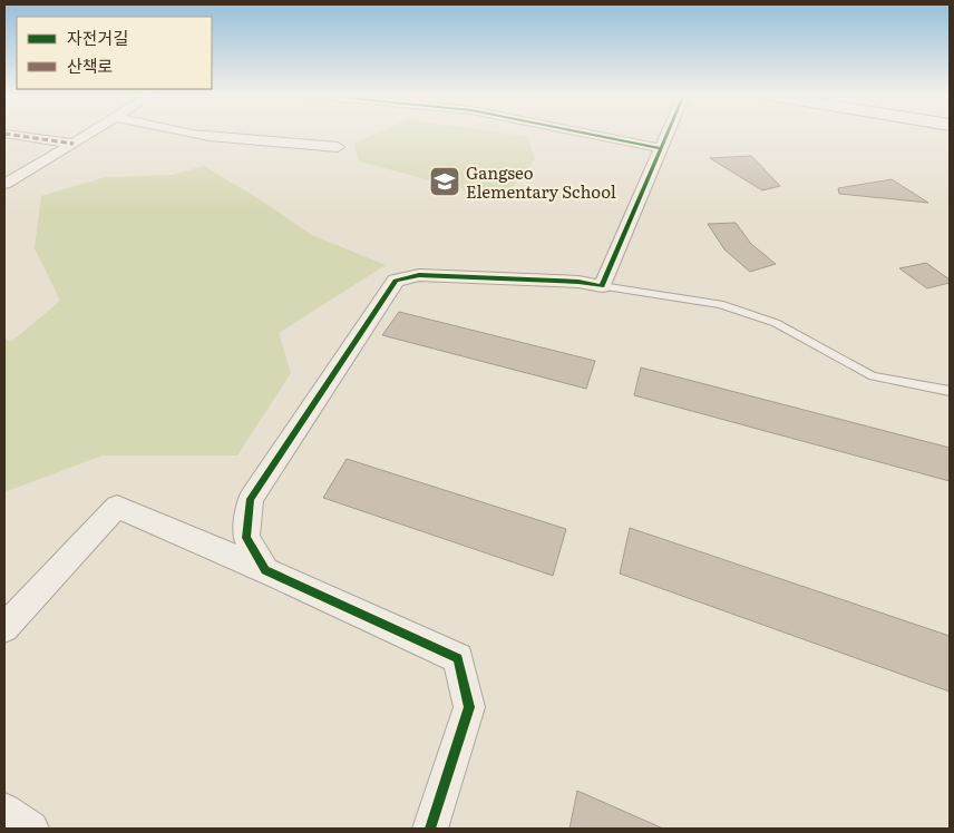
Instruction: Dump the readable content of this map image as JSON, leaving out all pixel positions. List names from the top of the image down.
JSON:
{
  "places": {
    "school or university": ["Gangseo Elementary School"]
  },
  "legend": ["자전거길", "산책로"]
}
